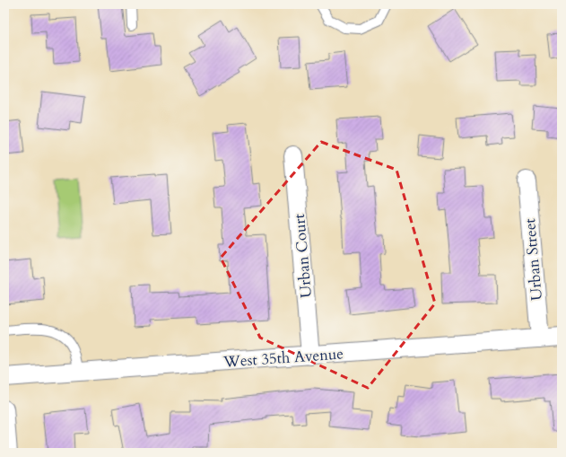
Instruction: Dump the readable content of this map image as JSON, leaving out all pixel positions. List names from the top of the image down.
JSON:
{
  "streets": {
    "street": ["Urban Court", "Urban Street", "West 35th Avenue"]
  },
  "crossings": [
    ["Urban Court", "West 35th Avenue"],
    ["Urban Street", "West 35th Avenue"]
  ]
}
